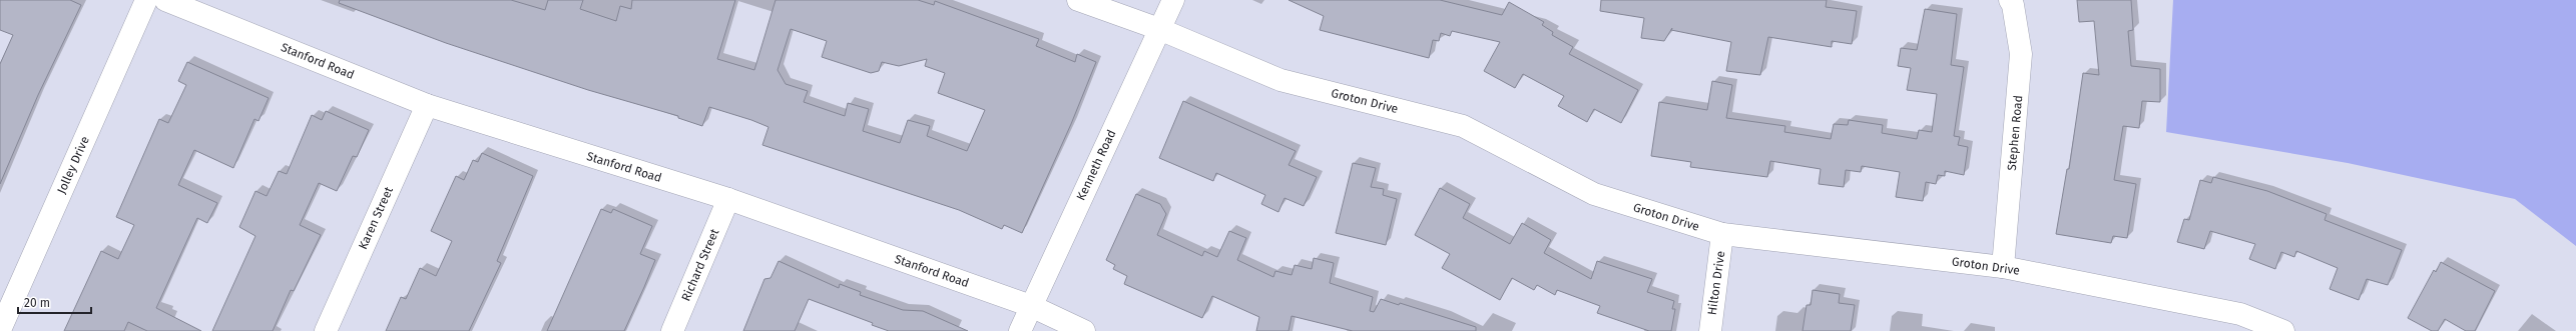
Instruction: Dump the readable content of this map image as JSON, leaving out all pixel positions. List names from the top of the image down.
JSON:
{
  "streets": {
    "street": [
      "Stanford Road",
      "Groton Drive",
      "Stephen Road",
      "Jolley Drive",
      "Kenneth Road",
      "Karen Street",
      "Richard Street",
      "Hilton Drive"
    ]
  },
  "crossings": [
    ["Stanford Road", "Kenneth Road"],
    ["Stanford Road", "Karen Street"],
    ["Stanford Road", "Richard Street"],
    ["Groton Drive", "Stephen Road"],
    ["Groton Drive", "Kenneth Road"],
    ["Groton Drive", "Hilton Drive"]
  ],
  "scale_bar": "20 m"
}
